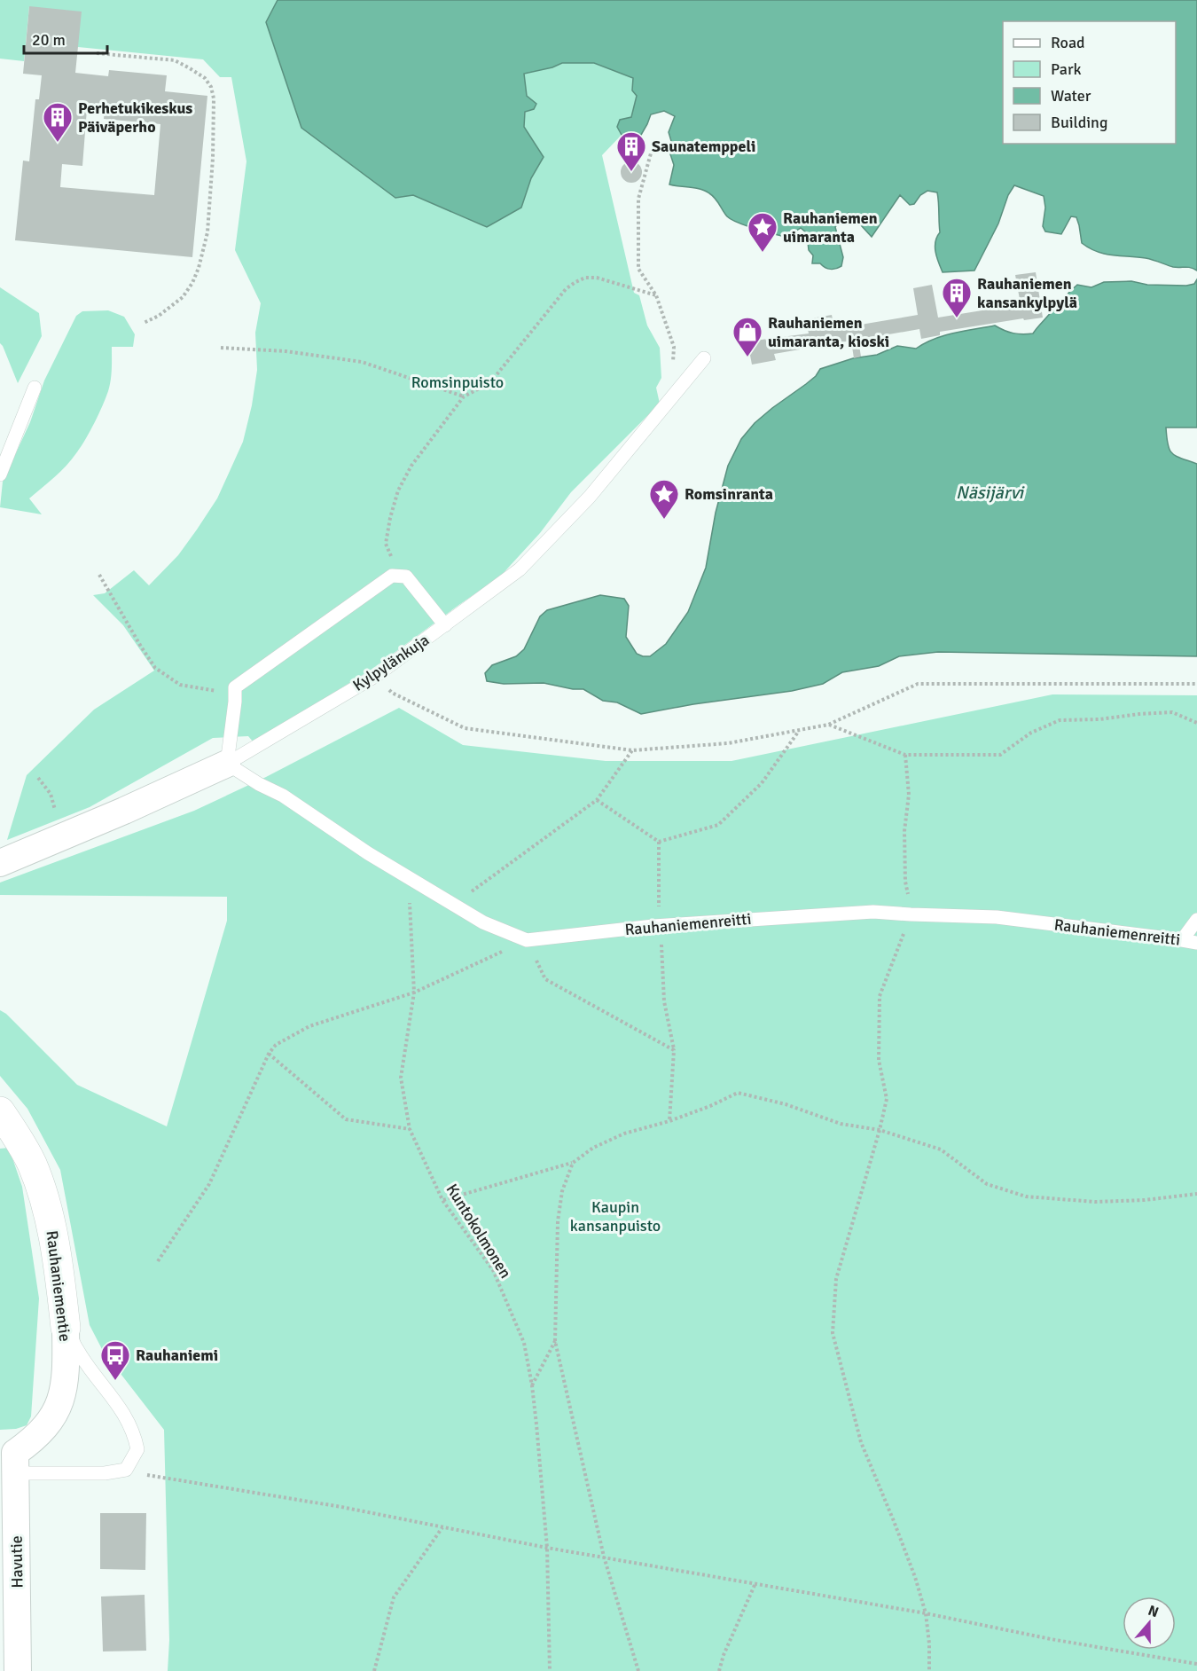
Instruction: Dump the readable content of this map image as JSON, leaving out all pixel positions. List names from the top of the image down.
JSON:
{
  "streets": {
    "street": ["Kylpylänkuja", "Rauhaniementie", "Havutie"],
    "lane": ["Rauhaniemenreitti"],
    "path": ["Kuntokolmonen"]
  },
  "crossings": [
    ["Kylpylänkuja", "Rauhaniemenreitti"],
    ["Rauhaniemenreitti", "Kuntokolmonen"],
    ["Rauhaniementie", "Havutie"]
  ],
  "water": ["Näsijärvi"],
  "parks": ["Romsinpuisto", "Kaupin kansanpuisto"],
  "places": {
    "building": ["Perhetukikeskus Päiväperho", "Saunatemppeli", "Rauhaniemen kansankylpylä"],
    "place": ["Rauhaniemen uimaranta", "Romsinranta"],
    "shop": ["Rauhaniemen uimaranta, kioski"],
    "bus stop": ["Rauhaniemi"]
  },
  "legend": [
    "Road",
    "Park",
    "Water",
    "Building"
  ],
  "scale_bar": "20 m",
  "north": "top"
}
